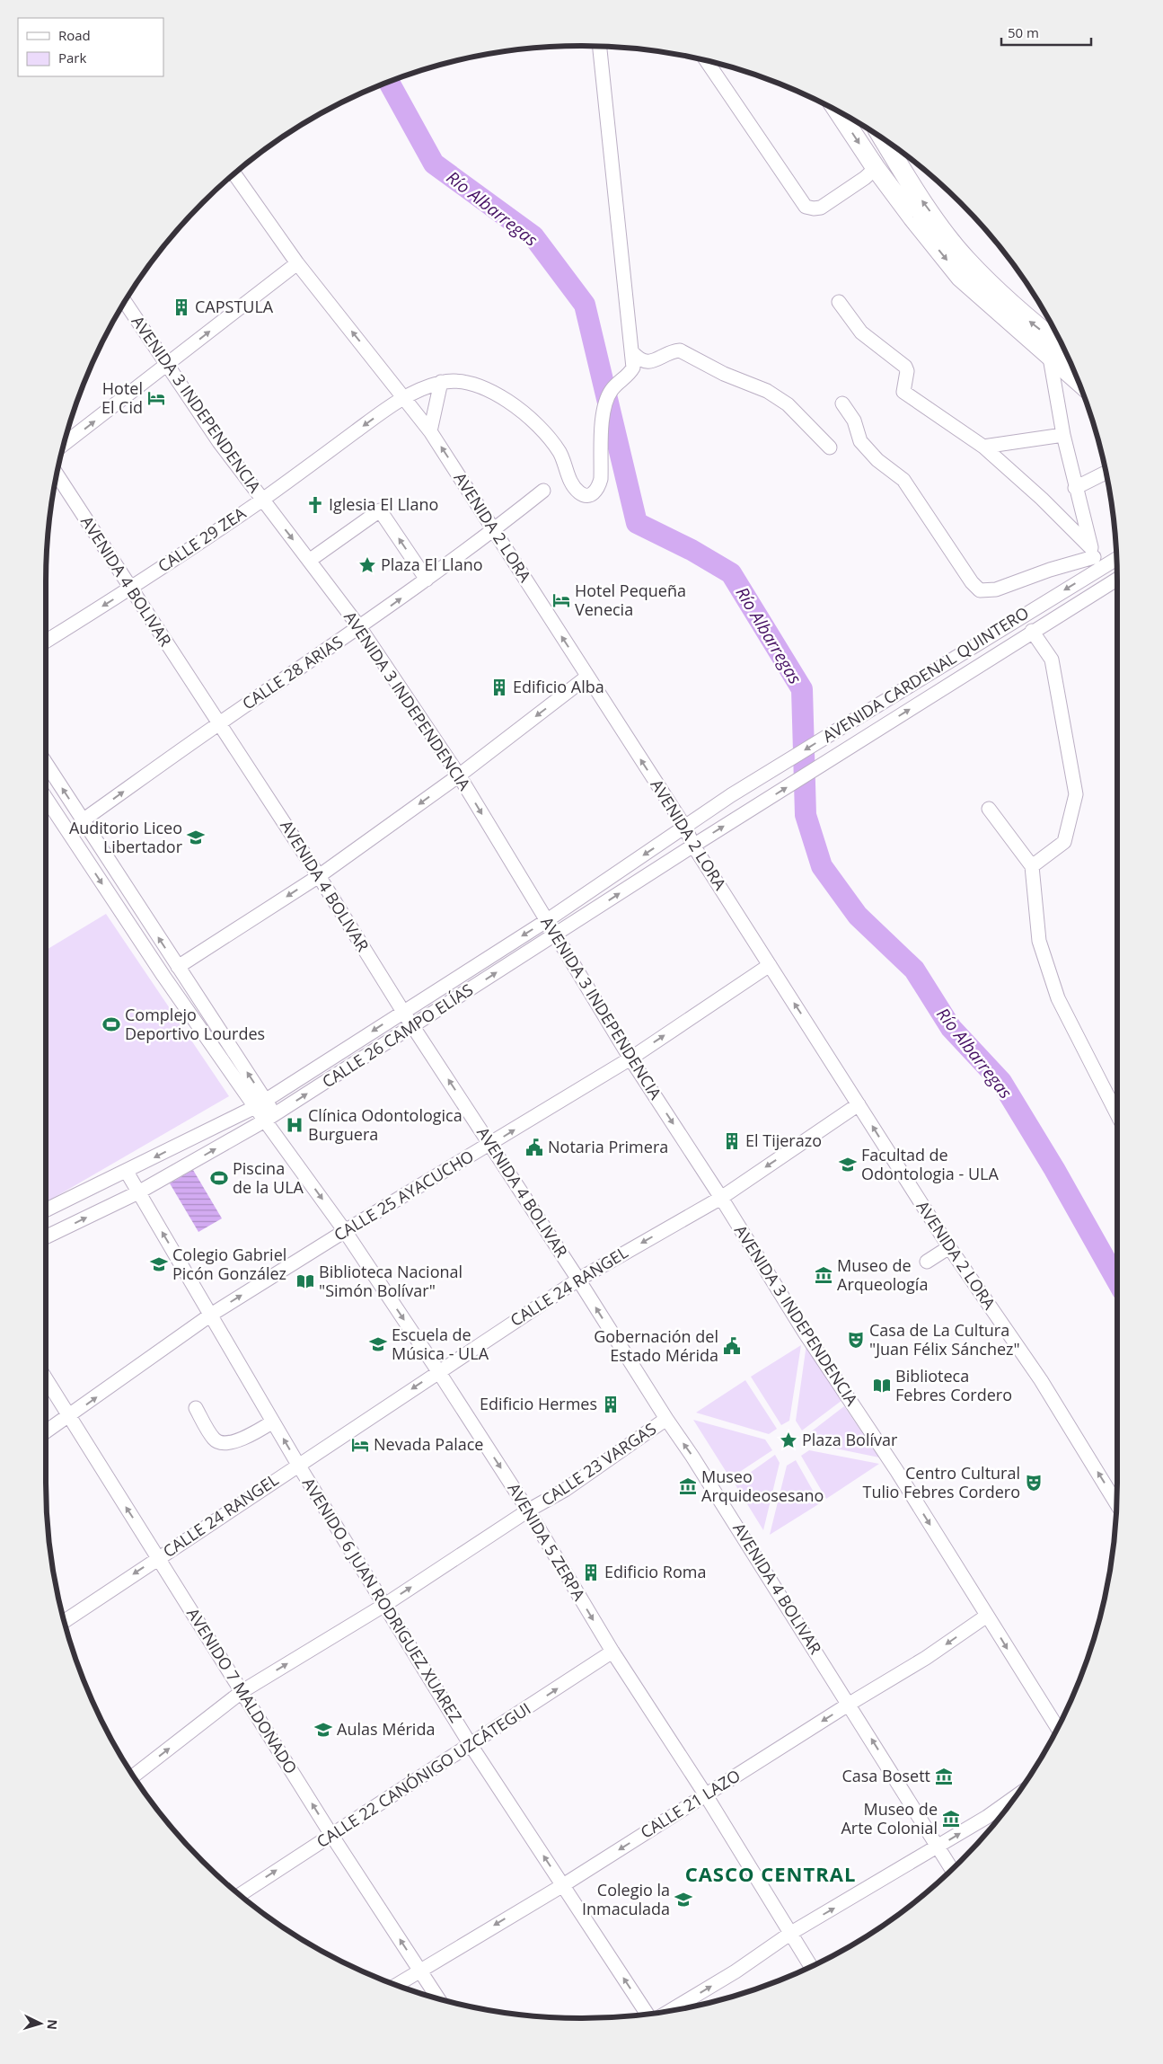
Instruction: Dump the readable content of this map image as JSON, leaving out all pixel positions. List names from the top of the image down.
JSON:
{
  "streets": {
    "street": [
      "AVENIDA 3 INDEPENDENCIA",
      "AVENIDA 2 LORA",
      "CALLE 29 ZEA",
      "AVENIDA 4 BOLIVAR",
      "CALLE 28 ARIAS",
      "AVENIDA CARDENAL QUINTERO",
      "CALLE 26 CAMPO ELÍAS",
      "CALLE 25 AYACUCHO",
      "CALLE 24 RANGEL",
      "CALLE 23 VARGAS",
      "AVENIDA 5 ZERPA",
      "AVENIDO 6 JUAN RODRIGUEZ XUAREZ",
      "AVENIDO 7 MALDONADO",
      "CALLE 22 CANÓNIGO UZCÁTEGUI",
      "CALLE 21 LAZO"
    ]
  },
  "crossings": [
    ["AVENIDA 3 INDEPENDENCIA", "CALLE 29 ZEA"],
    ["AVENIDA 3 INDEPENDENCIA", "CALLE 28 ARIAS"],
    ["AVENIDA 3 INDEPENDENCIA", "CALLE 26 CAMPO ELÍAS"],
    ["AVENIDA 3 INDEPENDENCIA", "CALLE 25 AYACUCHO"],
    ["AVENIDA 3 INDEPENDENCIA", "CALLE 24 RANGEL"],
    ["AVENIDA 3 INDEPENDENCIA", "CALLE 21 LAZO"],
    ["AVENIDA 2 LORA", "CALLE 29 ZEA"],
    ["AVENIDA 2 LORA", "CALLE 28 ARIAS"],
    ["AVENIDA 2 LORA", "CALLE 26 CAMPO ELÍAS"],
    ["AVENIDA 2 LORA", "CALLE 25 AYACUCHO"],
    ["AVENIDA 2 LORA", "CALLE 24 RANGEL"],
    ["CALLE 29 ZEA", "AVENIDA 4 BOLIVAR"],
    ["AVENIDA 4 BOLIVAR", "CALLE 28 ARIAS"],
    ["AVENIDA 4 BOLIVAR", "CALLE 26 CAMPO ELÍAS"],
    ["AVENIDA 4 BOLIVAR", "CALLE 25 AYACUCHO"],
    ["AVENIDA 4 BOLIVAR", "CALLE 24 RANGEL"],
    ["AVENIDA 4 BOLIVAR", "CALLE 23 VARGAS"],
    ["AVENIDA 4 BOLIVAR", "CALLE 21 LAZO"],
    ["AVENIDA CARDENAL QUINTERO", "CALLE 26 CAMPO ELÍAS"],
    ["CALLE 26 CAMPO ELÍAS", "AVENIDA 5 ZERPA"],
    ["CALLE 26 CAMPO ELÍAS", "AVENIDO 6 JUAN RODRIGUEZ XUAREZ"],
    ["CALLE 25 AYACUCHO", "AVENIDA 5 ZERPA"],
    ["CALLE 25 AYACUCHO", "AVENIDO 6 JUAN RODRIGUEZ XUAREZ"],
    ["CALLE 25 AYACUCHO", "AVENIDO 7 MALDONADO"],
    ["CALLE 24 RANGEL", "AVENIDA 5 ZERPA"],
    ["CALLE 24 RANGEL", "AVENIDO 6 JUAN RODRIGUEZ XUAREZ"],
    ["CALLE 24 RANGEL", "AVENIDO 7 MALDONADO"],
    ["CALLE 23 VARGAS", "AVENIDA 5 ZERPA"],
    ["CALLE 23 VARGAS", "AVENIDO 6 JUAN RODRIGUEZ XUAREZ"],
    ["CALLE 23 VARGAS", "AVENIDO 7 MALDONADO"],
    ["AVENIDA 5 ZERPA", "CALLE 22 CANÓNIGO UZCÁTEGUI"],
    ["AVENIDA 5 ZERPA", "CALLE 21 LAZO"],
    ["AVENIDO 6 JUAN RODRIGUEZ XUAREZ", "CALLE 22 CANÓNIGO UZCÁTEGUI"],
    ["AVENIDO 6 JUAN RODRIGUEZ XUAREZ", "CALLE 21 LAZO"],
    ["AVENIDO 7 MALDONADO", "CALLE 22 CANÓNIGO UZCÁTEGUI"],
    ["AVENIDO 7 MALDONADO", "CALLE 21 LAZO"]
  ],
  "one_way": [
    "AVENIDA 3 INDEPENDENCIA",
    "AVENIDA 2 LORA",
    "CALLE 29 ZEA",
    "AVENIDA 4 BOLIVAR",
    "CALLE 28 ARIAS",
    "CALLE 25 AYACUCHO",
    "CALLE 24 RANGEL",
    "CALLE 23 VARGAS",
    "AVENIDA 5 ZERPA",
    "AVENIDO 6 JUAN RODRIGUEZ XUAREZ",
    "AVENIDO 7 MALDONADO",
    "CALLE 22 CANÓNIGO UZCÁTEGUI",
    "CALLE 21 LAZO"
  ],
  "districts": ["CASCO CENTRAL"],
  "water": ["Río Albarregas"],
  "places": {
    "building": [
      "CAPSTULA",
      "Edificio Alba",
      "El Tijerazo",
      "Edificio Hermes",
      "Edificio Roma"
    ],
    "hotel": ["Hotel El Cid", "Hotel Pequeña Venecia", "Nevada Palace"],
    "church": ["Iglesia El Llano"],
    "place": ["Plaza El Llano", "Plaza Bolívar"],
    "school or university": [
      "Auditorio Liceo Libertador",
      "Facultad de Odontologia - ULA",
      "Colegio Gabriel Picón González",
      "Escuela de Música - ULA",
      "Aulas Mérida",
      "Colegio la Inmaculada"
    ],
    "sports": ["Complejo Deportivo Lourdes", "Piscina de la ULA"],
    "hospital": ["Clínica Odontologica Burguera"],
    "public building": ["Notaria Primera", "Gobernación del Estado Mérida"],
    "museum": [
      "Museo de Arqueología",
      "Museo Arquideosesano",
      "Casa Bosett",
      "Museo de Arte Colonial"
    ],
    "library": ["Biblioteca Nacional \"Simón Bolívar\"", "Biblioteca Febres Cordero"],
    "theatre": ["Casa de La Cultura \"Juan Félix Sánchez\"", "Centro Cultural Tulio Febres Cordero"]
  },
  "legend": ["Road", "Park"],
  "scale_bar": "50 m",
  "north": "right"
}
